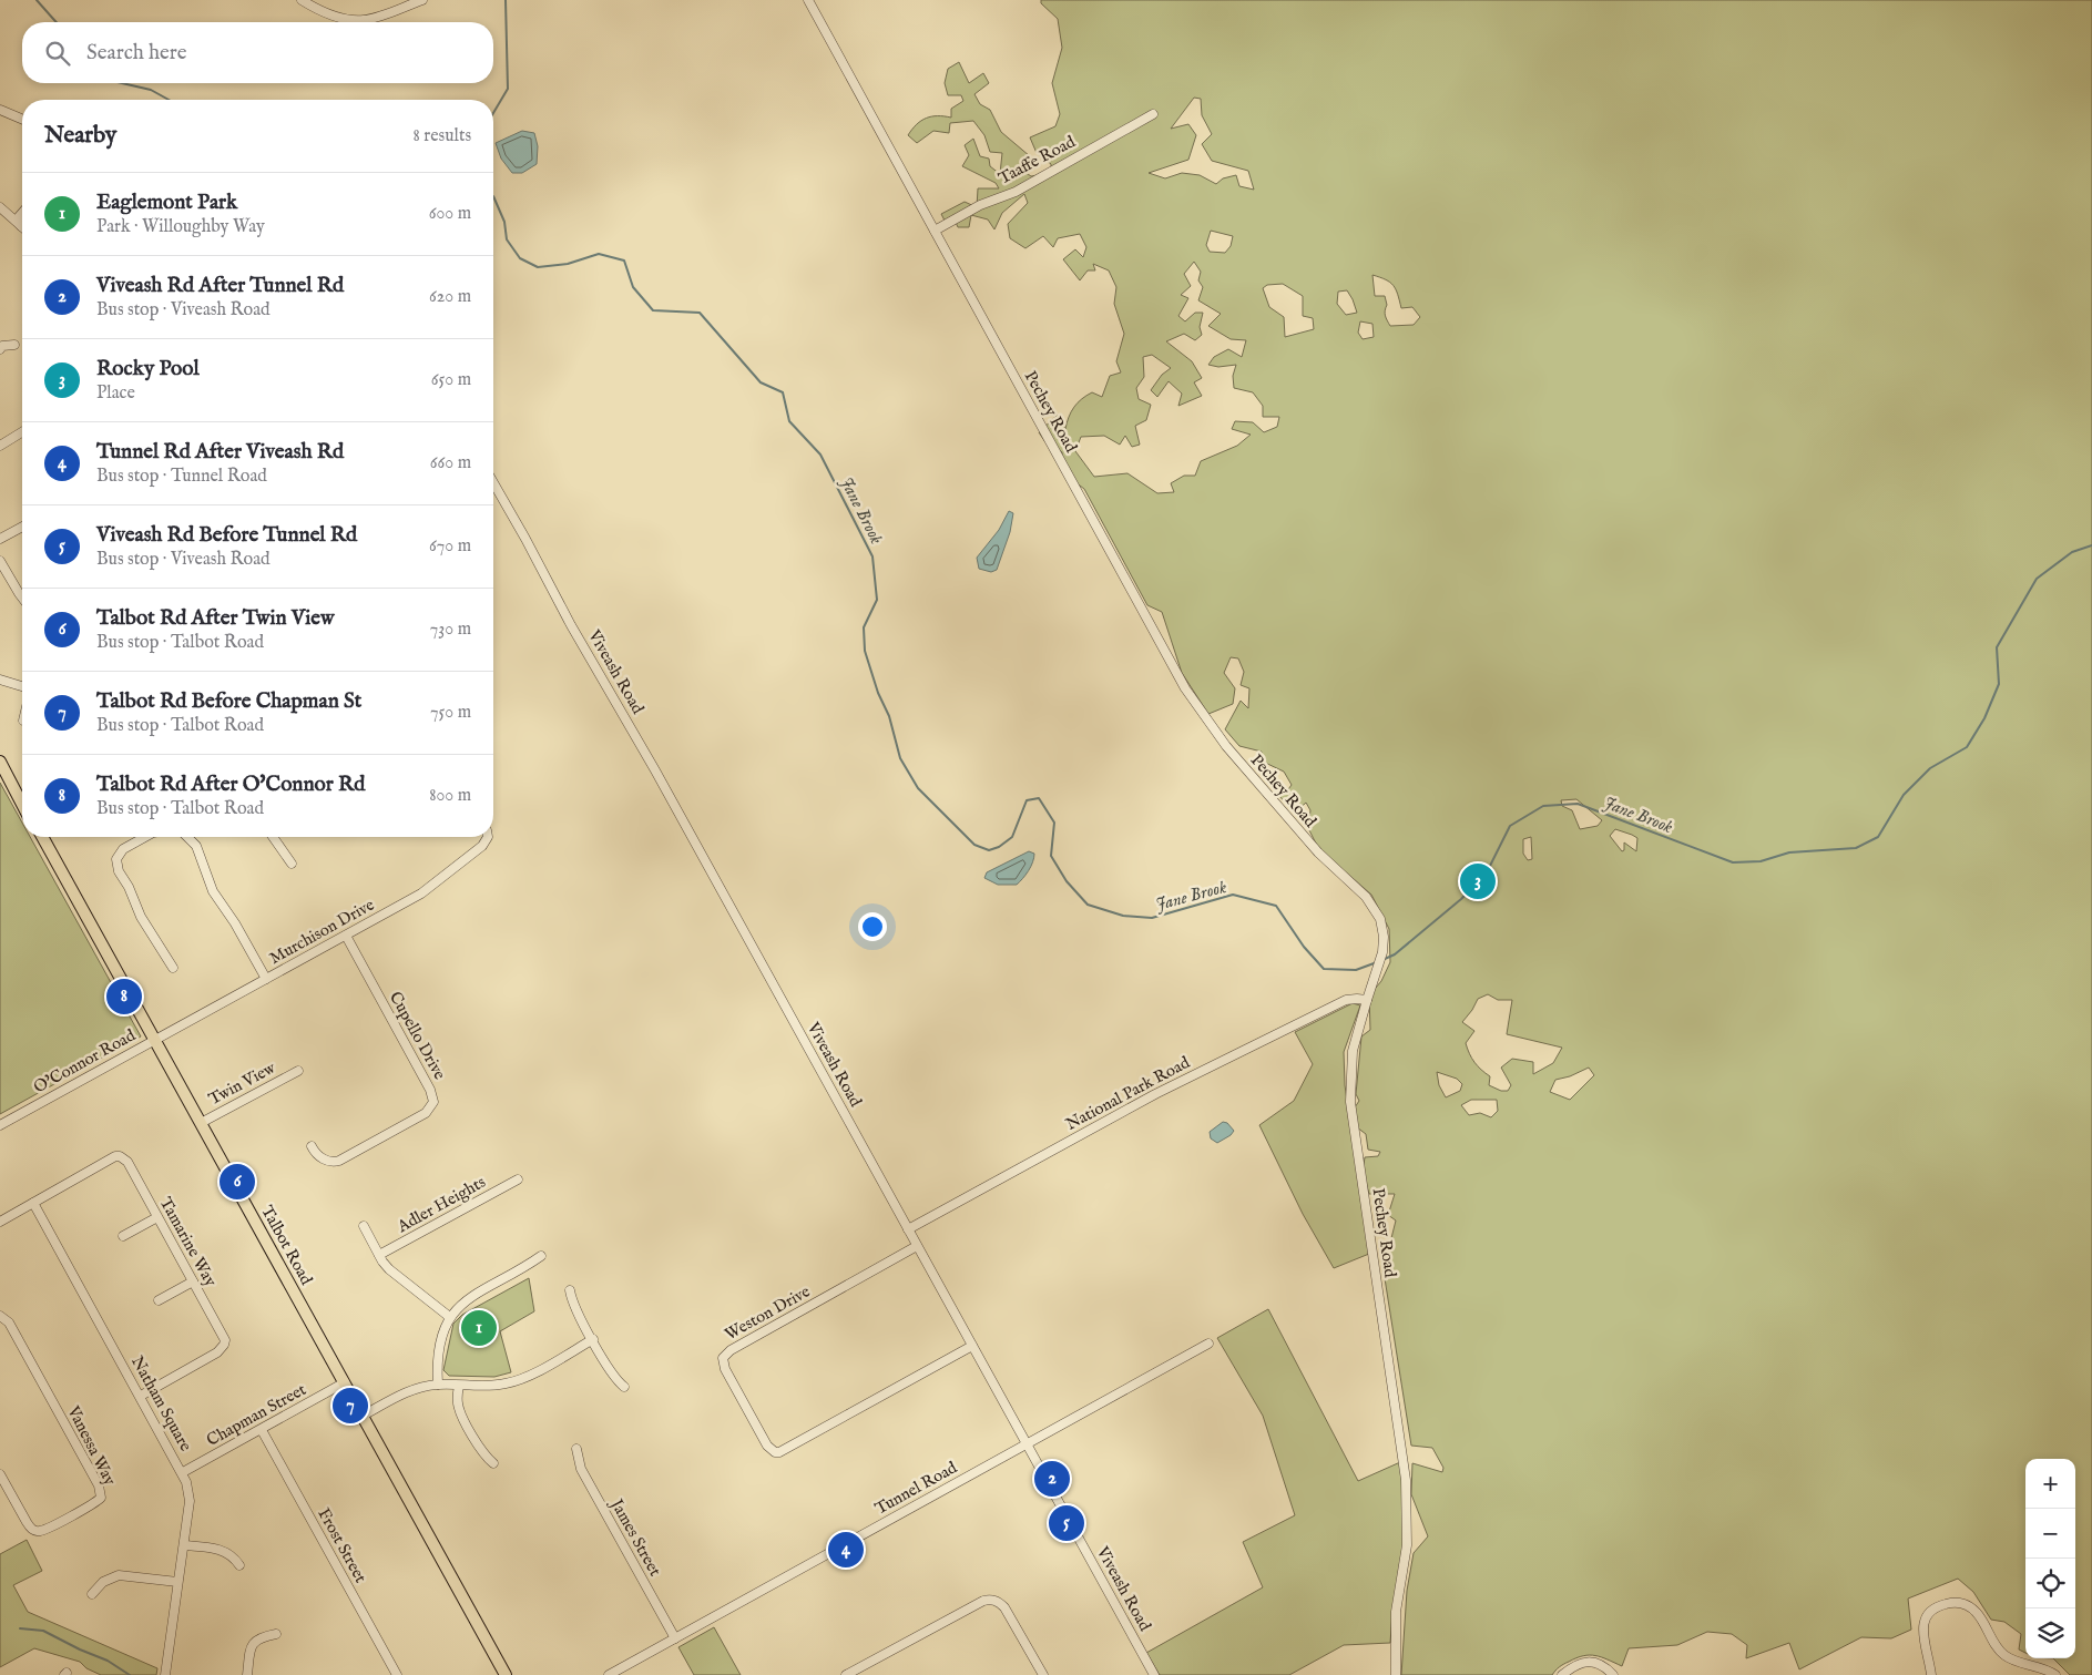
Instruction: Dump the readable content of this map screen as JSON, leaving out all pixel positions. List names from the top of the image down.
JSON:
{
  "streets": {
    "main road": ["Talbot Road"],
    "street": [
      "Taaffe Road",
      "Pechey Road",
      "Viveash Road",
      "Murchison Drive",
      "Cupello Drive",
      "O'Connor Road",
      "Twin View",
      "National Park Road",
      "Adler Heights",
      "Tamarine Way",
      "Weston Drive",
      "Natham Square",
      "Chapman Street",
      "Vanessa Way",
      "Tunnel Road",
      "James Street",
      "Frost Street"
    ]
  },
  "crossings": [
    ["Taaffe Road", "Pechey Road"],
    ["Pechey Road", "National Park Road"],
    ["Viveash Road", "National Park Road"],
    ["Viveash Road", "Weston Drive"],
    ["Viveash Road", "Tunnel Road"],
    ["Murchison Drive", "Cupello Drive"],
    ["Murchison Drive", "O'Connor Road"],
    ["Murchison Drive", "Talbot Road"],
    ["O'Connor Road", "Talbot Road"],
    ["Twin View", "Talbot Road"],
    ["Tamarine Way", "Natham Square"],
    ["Talbot Road", "Chapman Street"],
    ["Natham Square", "Chapman Street"],
    ["Chapman Street", "Frost Street"],
    ["Tunnel Road", "James Street"]
  ],
  "water": ["Jane Brook"],
  "page": {
    "search": "Search here",
    "heading": ["Nearby", "8 results"],
    "list": [
      {
        "mark": "1",
        "name": "Eaglemont Park",
        "note": "Park · Willoughby Way",
        "value": "600 m"
      },
      {
        "mark": "2",
        "name": "Viveash Rd After Tunnel Rd",
        "note": "Bus stop · Viveash Road",
        "value": "620 m"
      },
      {
        "mark": "3",
        "name": "Rocky Pool",
        "note": "Place",
        "value": "650 m"
      },
      {
        "mark": "4",
        "name": "Tunnel Rd After Viveash Rd",
        "note": "Bus stop · Tunnel Road",
        "value": "660 m"
      },
      {
        "mark": "5",
        "name": "Viveash Rd Before Tunnel Rd",
        "note": "Bus stop · Viveash Road",
        "value": "670 m"
      },
      {
        "mark": "6",
        "name": "Talbot Rd After Twin View",
        "note": "Bus stop · Talbot Road",
        "value": "730 m"
      },
      {
        "mark": "7",
        "name": "Talbot Rd Before Chapman St",
        "note": "Bus stop · Talbot Road",
        "value": "750 m"
      },
      {
        "mark": "8",
        "name": "Talbot Rd After O'Connor Rd",
        "note": "Bus stop · Talbot Road",
        "value": "800 m"
      }
    ],
    "pins": [
      "3",
      "8",
      "6",
      "1",
      "7",
      "2",
      "5",
      "4"
    ],
    "map_buttons": ["+", "−"]
  }
}
